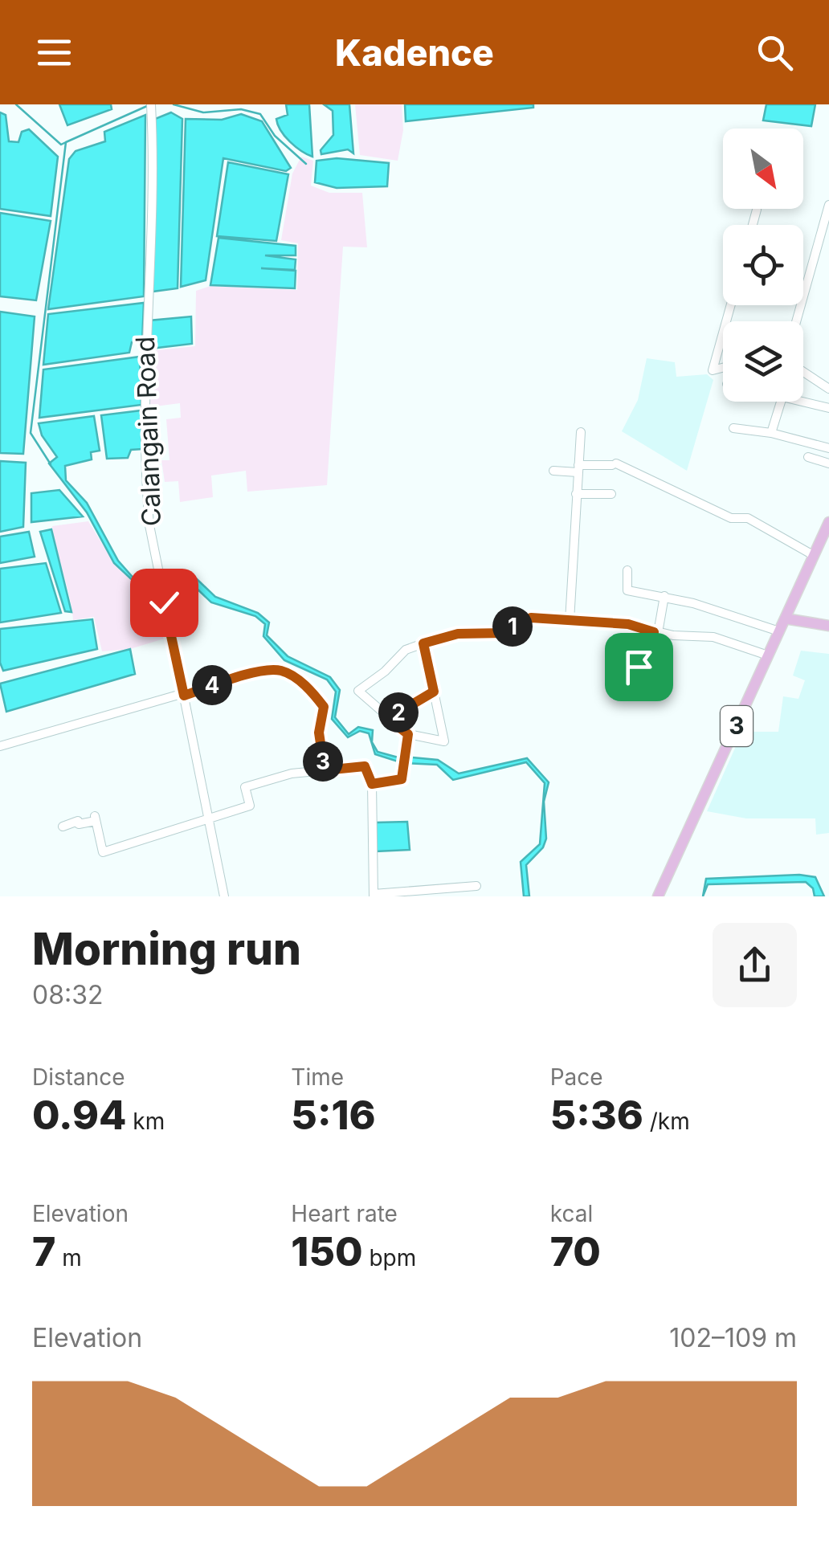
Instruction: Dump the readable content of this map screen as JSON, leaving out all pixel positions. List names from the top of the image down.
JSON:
{
  "streets": {
    "main road": ["3"],
    "street": ["Calangain Road"]
  },
  "north": "bottom right",
  "page": {
    "header": "Kadence",
    "pins": [
      "1",
      "4",
      "2",
      "3"
    ],
    "heading": ["Morning run", "08:32"],
    "stats": [
      ["Distance", "0.94 km"],
      ["Time", "5:16"],
      ["Pace", "5:36 /km"],
      ["Elevation", "7 m"],
      ["Heart rate", "150 bpm"],
      ["kcal", "70"]
    ],
    "chart": ["Elevation", "102–109 m"]
  }
}
